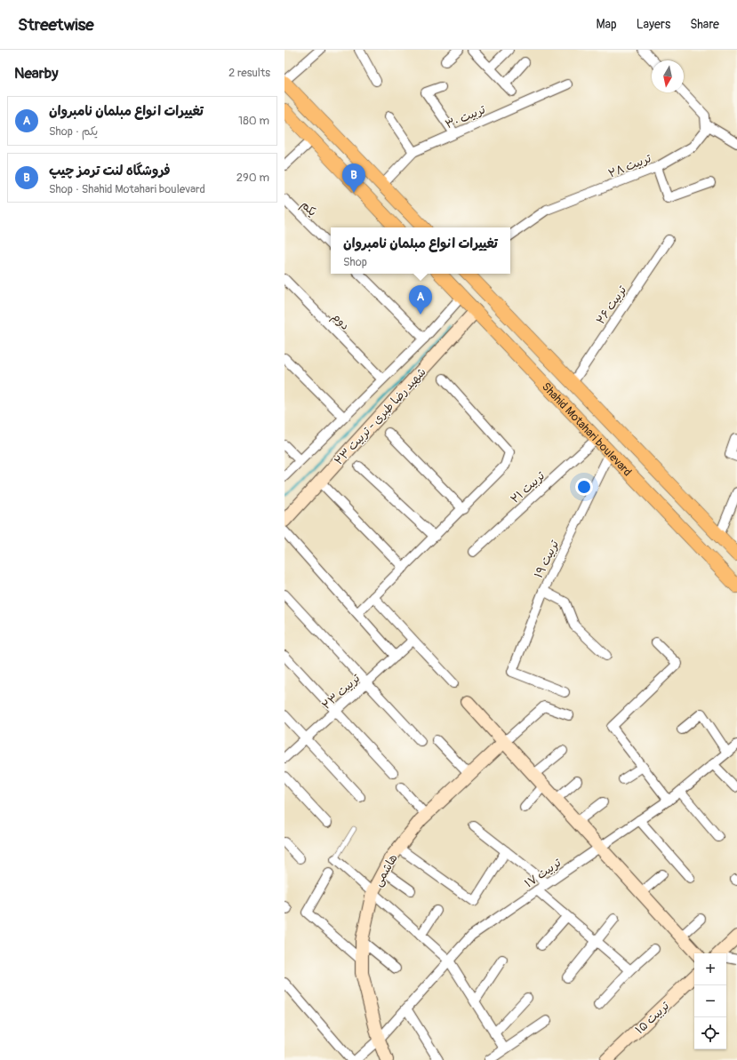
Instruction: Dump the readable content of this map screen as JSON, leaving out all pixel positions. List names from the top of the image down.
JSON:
{
  "streets": {
    "main road": ["Shahid Motahari boulevard"],
    "street": [
      "تربیت ۳۰",
      "تربیت ۲۸",
      "یکم",
      "تربیت ۲۶",
      "دوم",
      "شهید رضا طبری - تربیت ۲۳",
      "تربیت ۲۱",
      "تربیت ۱۹",
      "تربیت ۲۳",
      "هاشمی",
      "تربیت ۱۷",
      "تربیت ۱۵"
    ]
  },
  "crossings": [
    ["تربیت ۲۶", "Shahid Motahari boulevard"],
    ["شهید رضا طبری - تربیت ۲۳", "Shahid Motahari boulevard"],
    ["Shahid Motahari boulevard", "تربیت ۲۱"],
    ["Shahid Motahari boulevard", "تربیت ۱۹"],
    ["هاشمی", "تربیت ۱۷"]
  ],
  "north": "bottom",
  "page": {
    "header": "Streetwise",
    "nav": ["Map", "Layers", "Share"],
    "heading": ["Nearby", "2 results"],
    "list": [
      {
        "mark": "A",
        "name": "تغییرات انواع مبلمان نامبروان",
        "note": "Shop · یکم",
        "value": "180 m"
      },
      {
        "mark": "B",
        "name": "فروشگاه لنت ترمز چیپ",
        "note": "Shop · Shahid Motahari boulevard",
        "value": "290 m"
      }
    ],
    "pins": ["B", "A"],
    "popup": ["تغییرات انواع مبلمان نامبروان", "Shop"],
    "map_buttons": ["+", "−"]
  }
}
